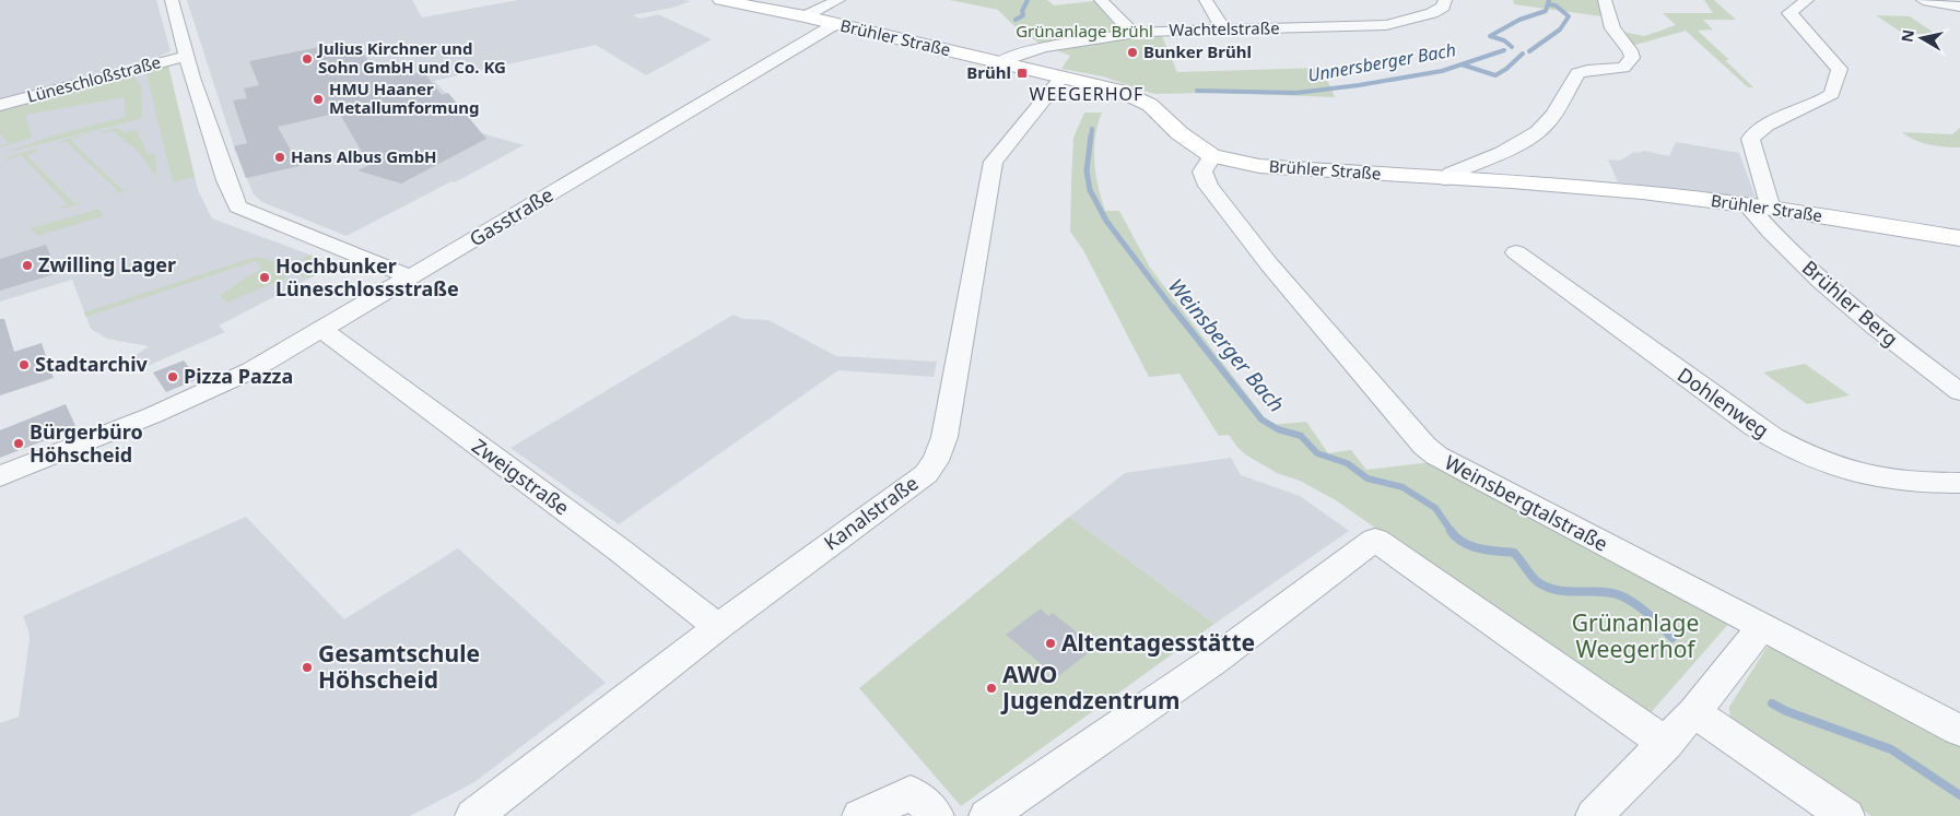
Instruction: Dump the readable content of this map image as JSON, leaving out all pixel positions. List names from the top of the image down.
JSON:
{
  "streets": {
    "main road": ["Brühler Straße"],
    "street": [
      "Wachtelstraße",
      "Lüneschloßstraße",
      "Gasstraße",
      "Brühler Berg",
      "Dohlenweg",
      "Zweigstraße",
      "Weinsbergtalstraße",
      "Kanalstraße"
    ]
  },
  "crossings": [
    ["Wachtelstraße", "Brühler Straße"],
    ["Brühler Straße", "Gasstraße"],
    ["Brühler Straße", "Brühler Berg"],
    ["Brühler Straße", "Weinsbergtalstraße"],
    ["Brühler Straße", "Kanalstraße"],
    ["Lüneschloßstraße", "Gasstraße"],
    ["Gasstraße", "Zweigstraße"],
    ["Zweigstraße", "Kanalstraße"]
  ],
  "districts": ["WEEGERHOF"],
  "water": ["Unnersberger Bach", "Weinsberger Bach"],
  "parks": ["Grünanlage Brühl", "Grünanlage Weegerhof"],
  "places": {
    "other": [
      "Bunker Brühl",
      "Julius Kirchner und Sohn GmbH und Co. KG",
      "HMU Haaner Metallumformung",
      "Hans Albus GmbH",
      "Zwilling Lager",
      "Hochbunker Lüneschlossstraße",
      "Stadtarchiv",
      "Pizza Pazza",
      "Bürgerbüro Höhscheid",
      "Altentagesstätte",
      "Gesamtschule Höhscheid",
      "AWO Jugendzentrum"
    ],
    "transit": ["Brühl"]
  },
  "north": "left"
}
